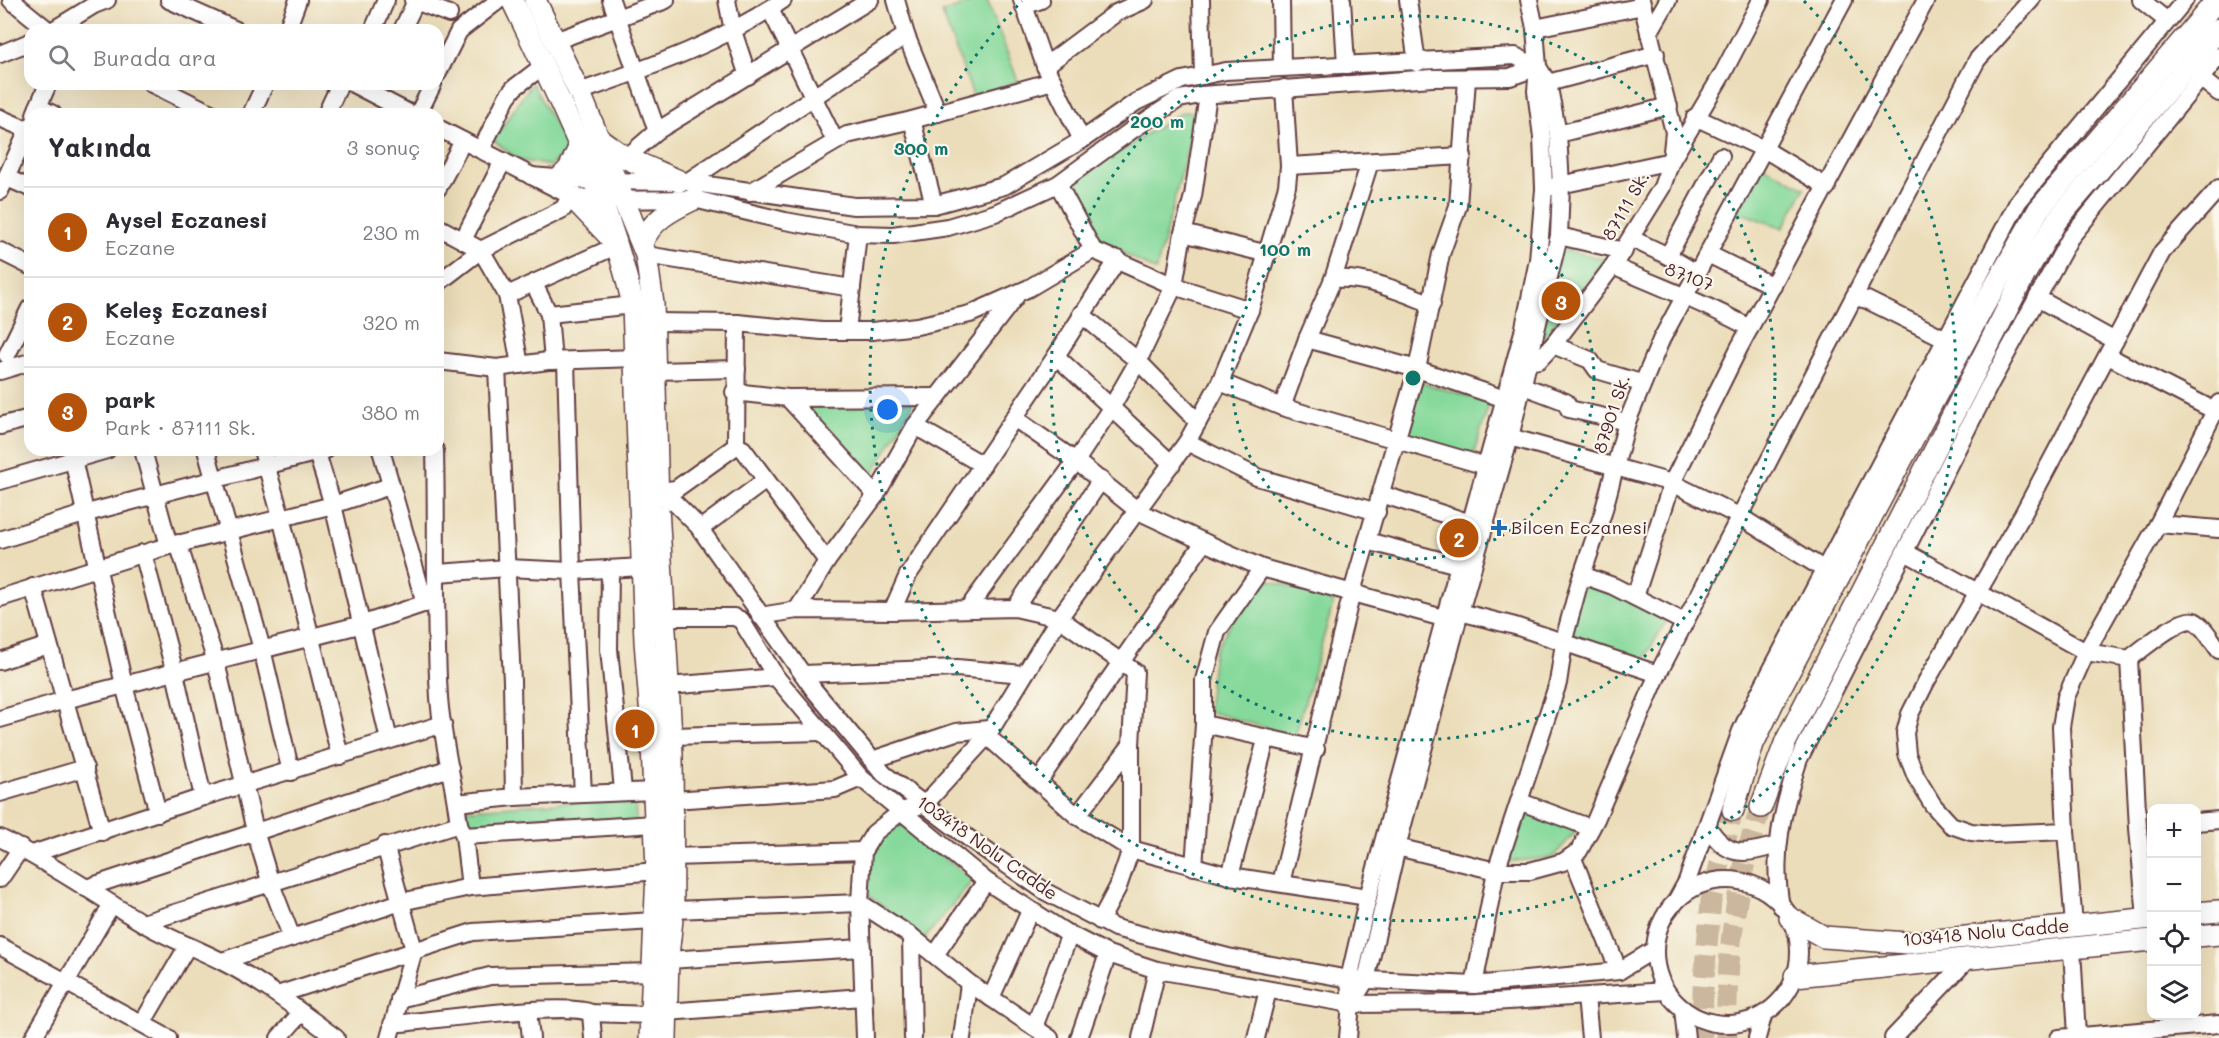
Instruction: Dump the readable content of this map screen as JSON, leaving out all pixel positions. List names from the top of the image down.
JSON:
{
  "streets": {
    "main road": ["103418 Nolu Cadde"],
    "street": ["87111 Sk.", "87107", "87901 Sk."]
  },
  "crossings": [
    ["87111 Sk.", "87107"],
    ["87107", "87901 Sk."],
    ["87901 Sk.", "103418 Nolu Cadde"]
  ],
  "places": {
    "health": ["Bilcen Eczanesi"]
  },
  "page": {
    "search": "Burada ara",
    "heading": ["Yakında", "3 sonuç"],
    "list": [
      {
        "mark": "1",
        "name": "Aysel Eczanesi",
        "note": "Eczane",
        "value": "230 m"
      },
      {
        "mark": "2",
        "name": "Keleş Eczanesi",
        "note": "Eczane",
        "value": "320 m"
      },
      {
        "mark": "3",
        "name": "park",
        "note": "Park · 87111 Sk.",
        "value": "380 m"
      }
    ],
    "pins": ["3", "2", "1"],
    "map_buttons": ["+", "−"]
  },
  "rings": ["200 m", "300 m", "100 m"]
}
